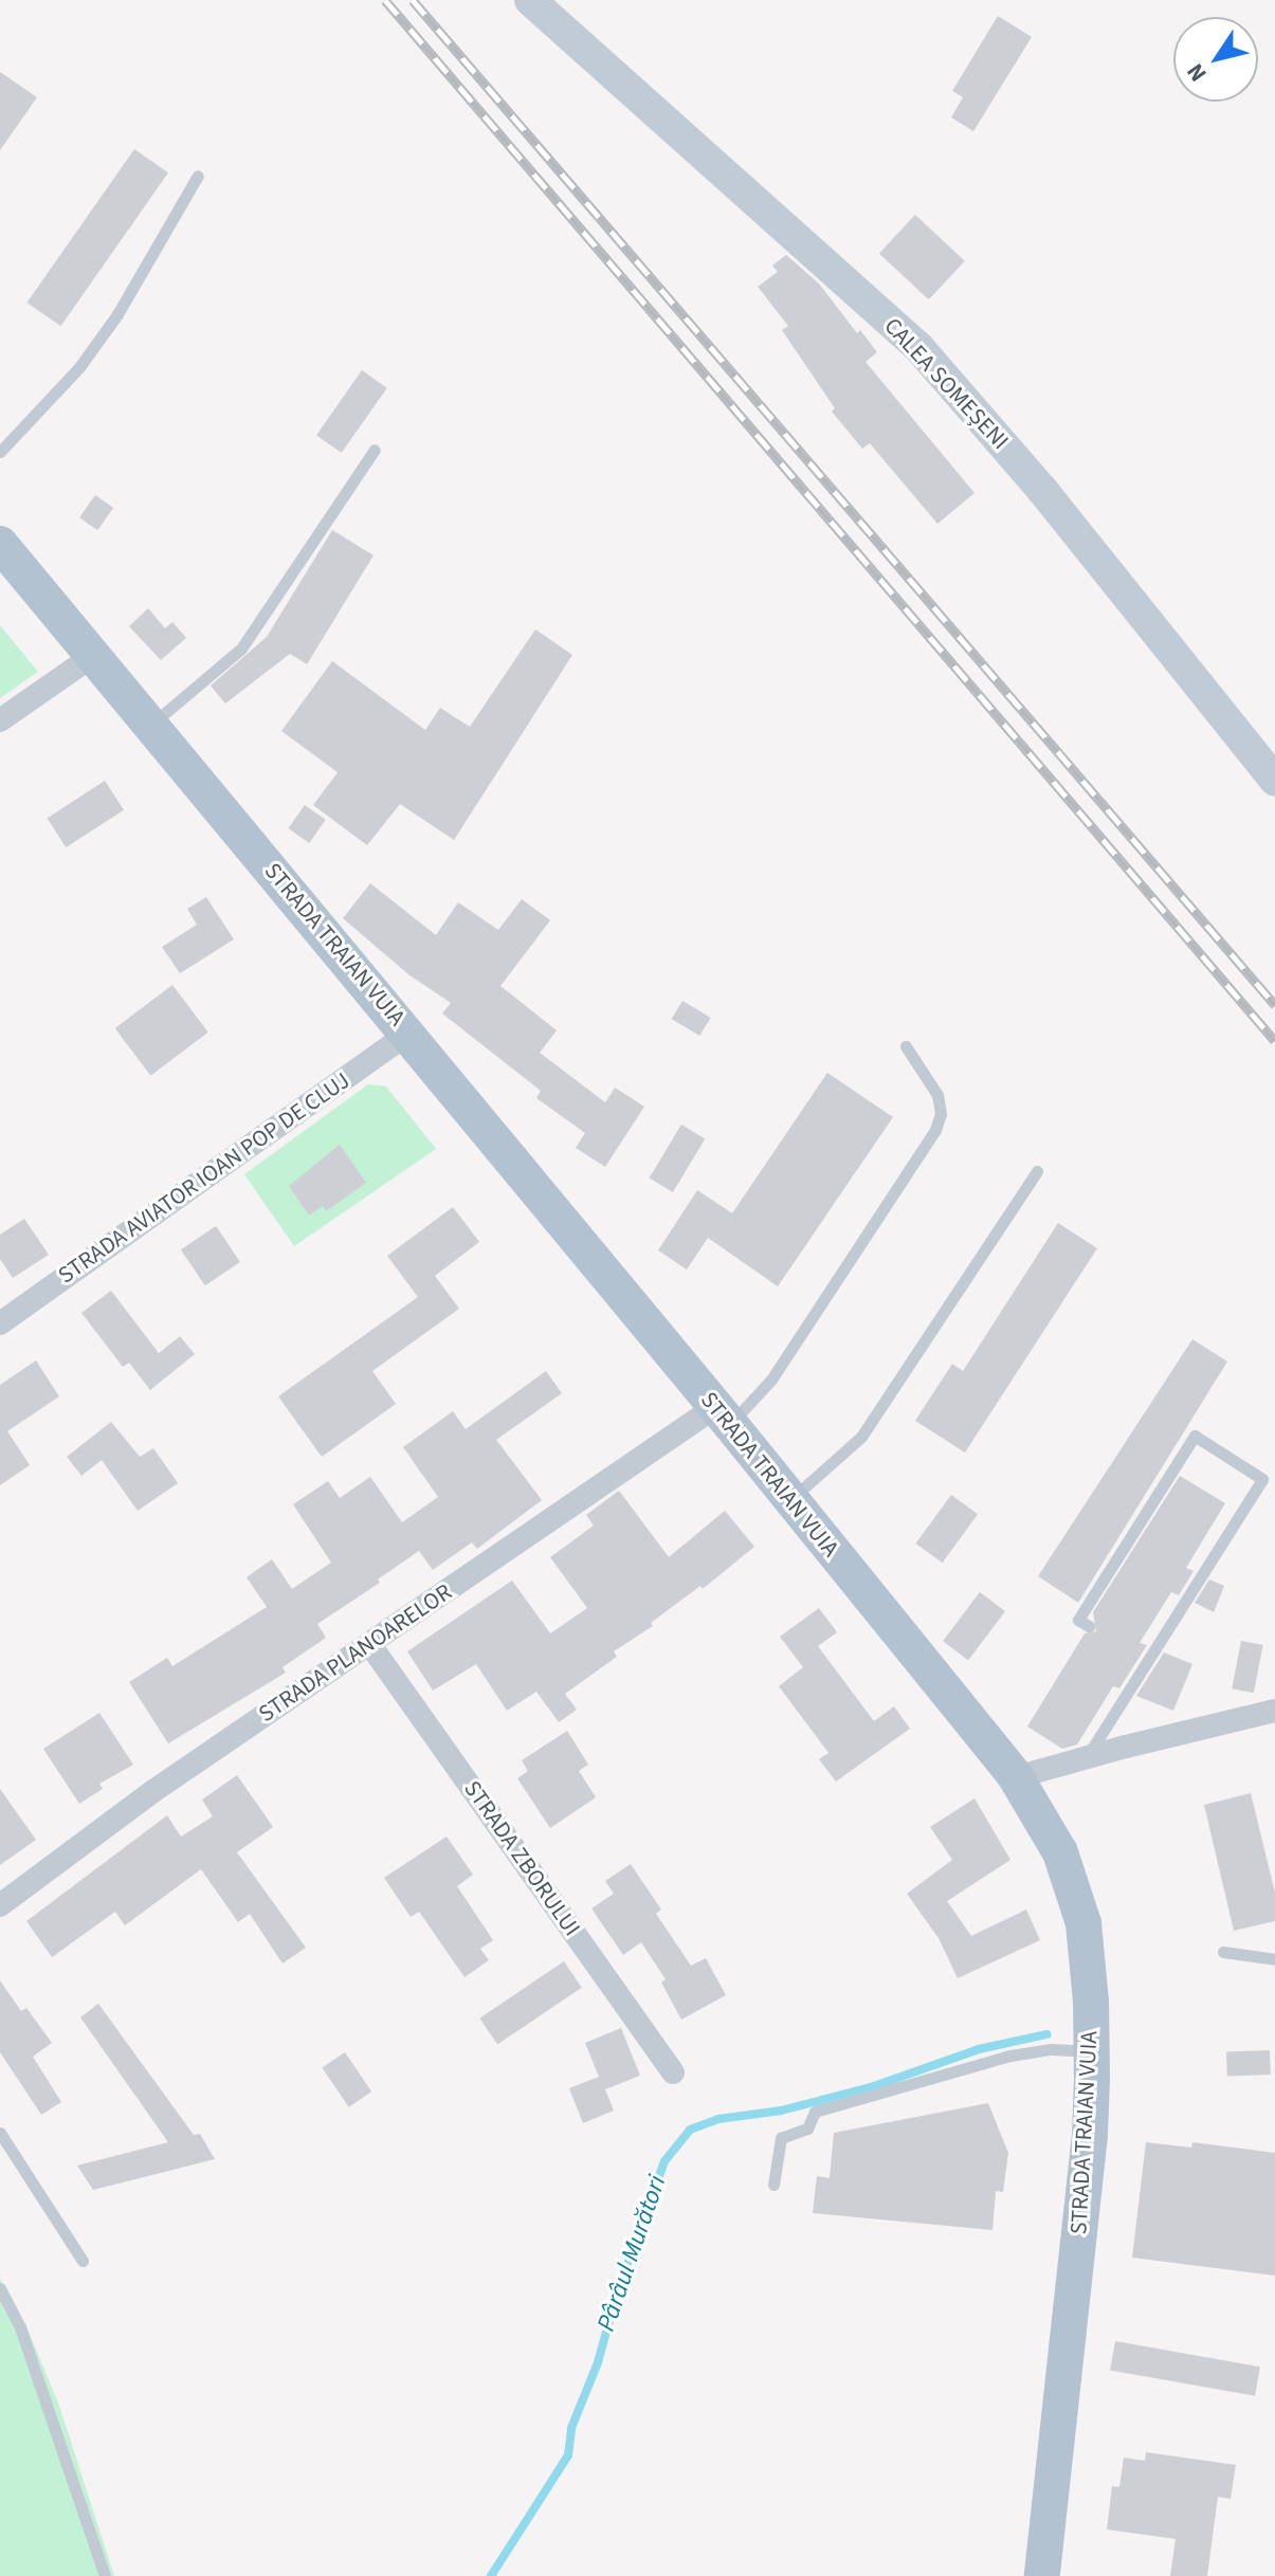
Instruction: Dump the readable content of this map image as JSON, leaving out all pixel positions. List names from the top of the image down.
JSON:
{
  "streets": {
    "main road": ["CALEA SOMEȘENI", "STRADA TRAIAN VUIA"],
    "street": ["STRADA AVIATOR IOAN POP DE CLUJ", "STRADA PLANOARELOR", "STRADA ZBORULUI"]
  },
  "crossings": [
    ["STRADA TRAIAN VUIA", "STRADA AVIATOR IOAN POP DE CLUJ"],
    ["STRADA TRAIAN VUIA", "STRADA PLANOARELOR"],
    ["STRADA PLANOARELOR", "STRADA ZBORULUI"]
  ],
  "water": ["Pârâul Murători"],
  "north": "bottom left"
}
